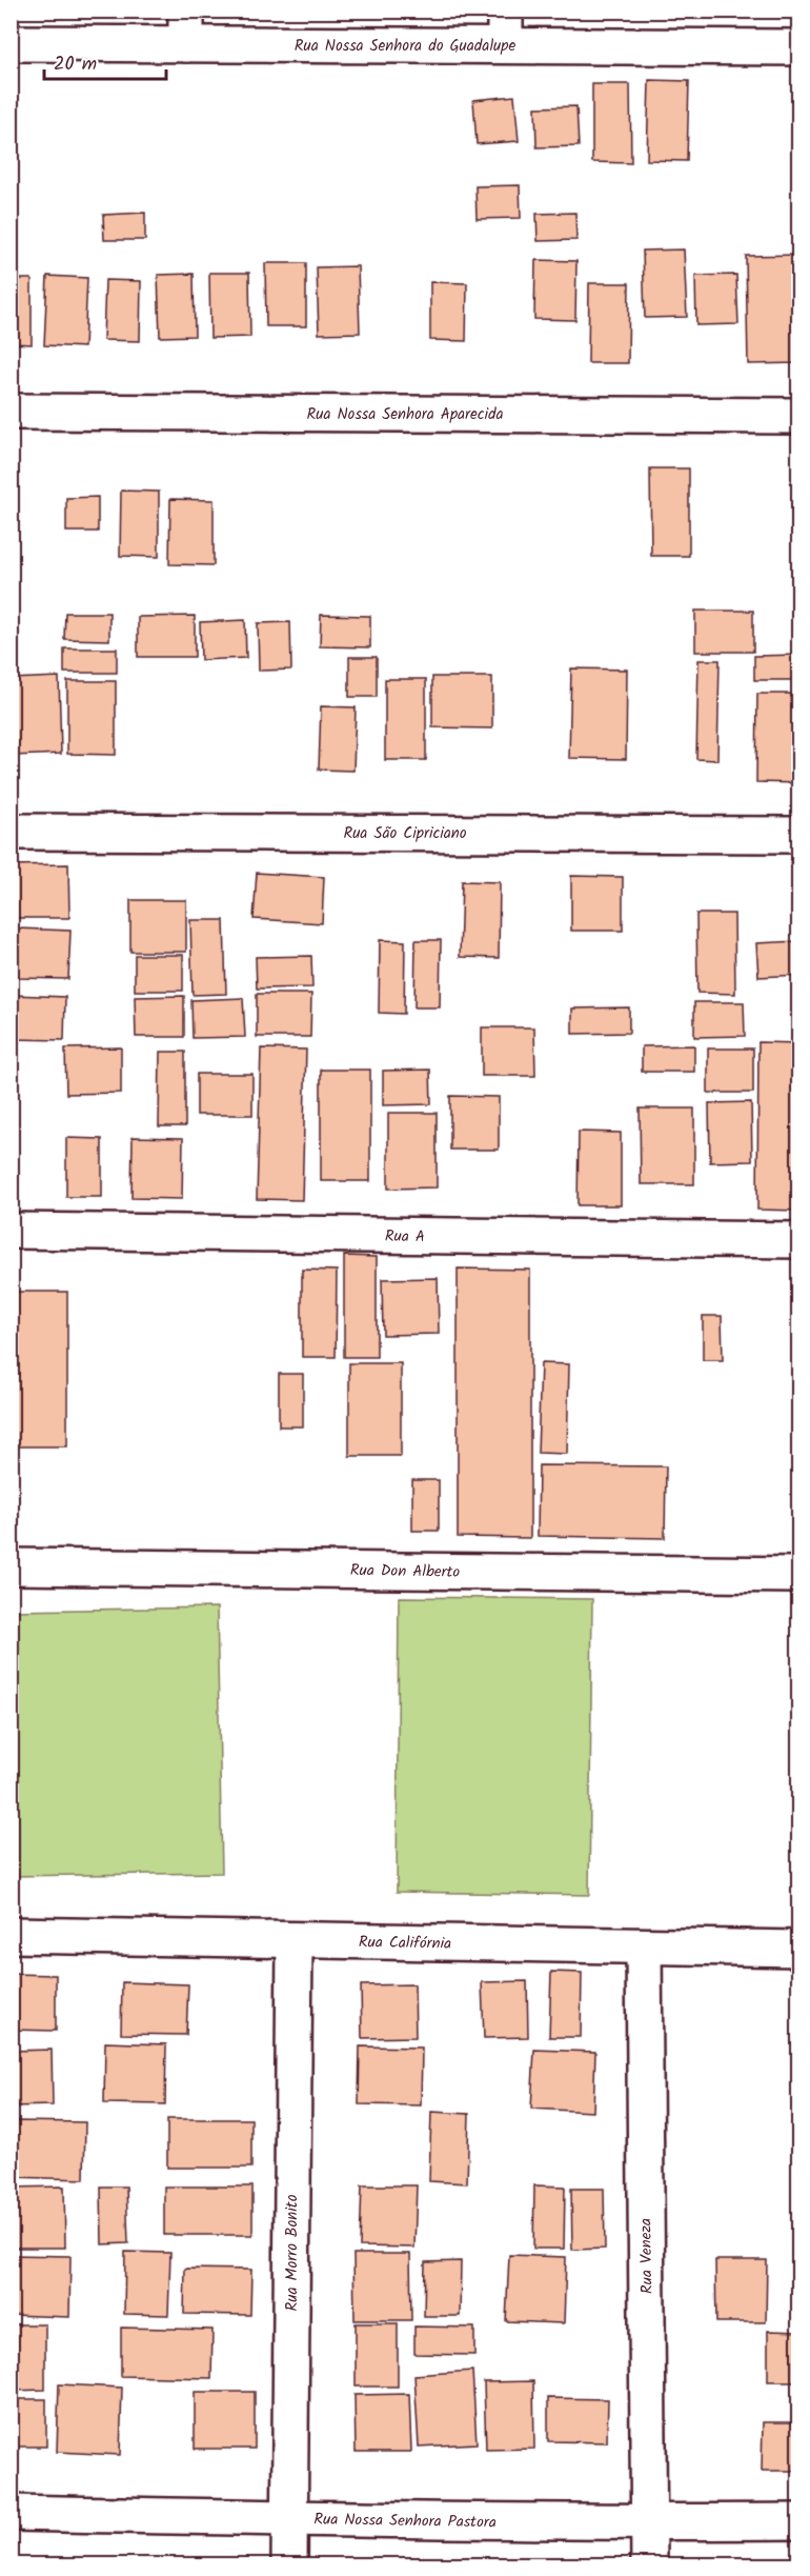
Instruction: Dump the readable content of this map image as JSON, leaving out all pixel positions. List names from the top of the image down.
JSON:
{
  "streets": {
    "street": [
      "Rua Nossa Senhora do Guadalupe",
      "Rua Nossa Senhora Aparecida",
      "Rua São Cipriciano",
      "Rua A",
      "Rua Don Alberto",
      "Rua Califórnia",
      "Rua Morro Bonito",
      "Rua Veneza",
      "Rua Nossa Senhora Pastora"
    ]
  },
  "crossings": [
    ["Rua Califórnia", "Rua Morro Bonito"],
    ["Rua Califórnia", "Rua Veneza"],
    ["Rua Morro Bonito", "Rua Nossa Senhora Pastora"],
    ["Rua Veneza", "Rua Nossa Senhora Pastora"]
  ],
  "scale_bar": "20 m"
}
